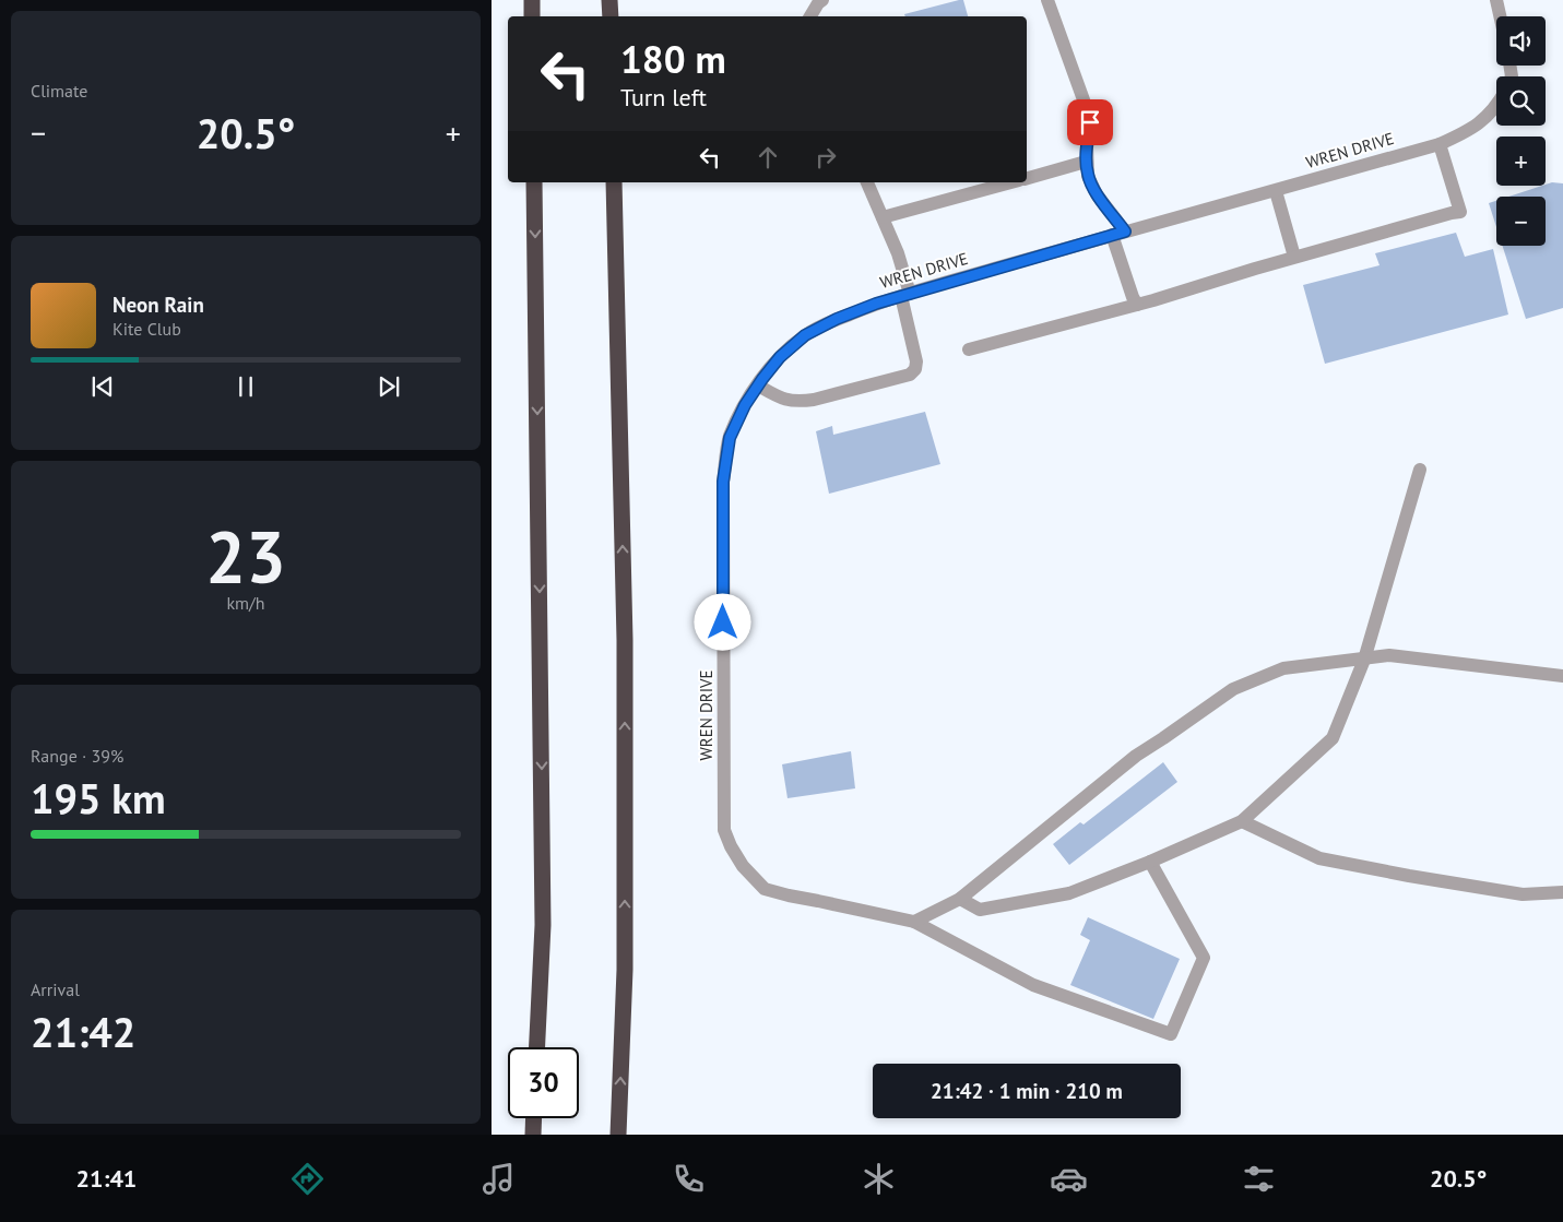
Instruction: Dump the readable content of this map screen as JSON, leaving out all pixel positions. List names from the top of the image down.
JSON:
{
  "streets": {
    "street": ["WREN DRIVE"]
  },
  "page": {
    "tile": [
      "Climate",
      ["23", "km/h"],
      ["Range · 39%", "195 km"],
      ["Arrival", "21:42"]
    ],
    "map_buttons": ["+", "−"],
    "turn": ["180 m", "Turn left"],
    "heat": ["−", "20.5°", "+"],
    "song": ["Neon Rain", "Kite Club"],
    "limit": "30",
    "trip": "21:42 · 1 min · 210 m",
    "tabs": ["21:41", "20.5°"]
  }
}
